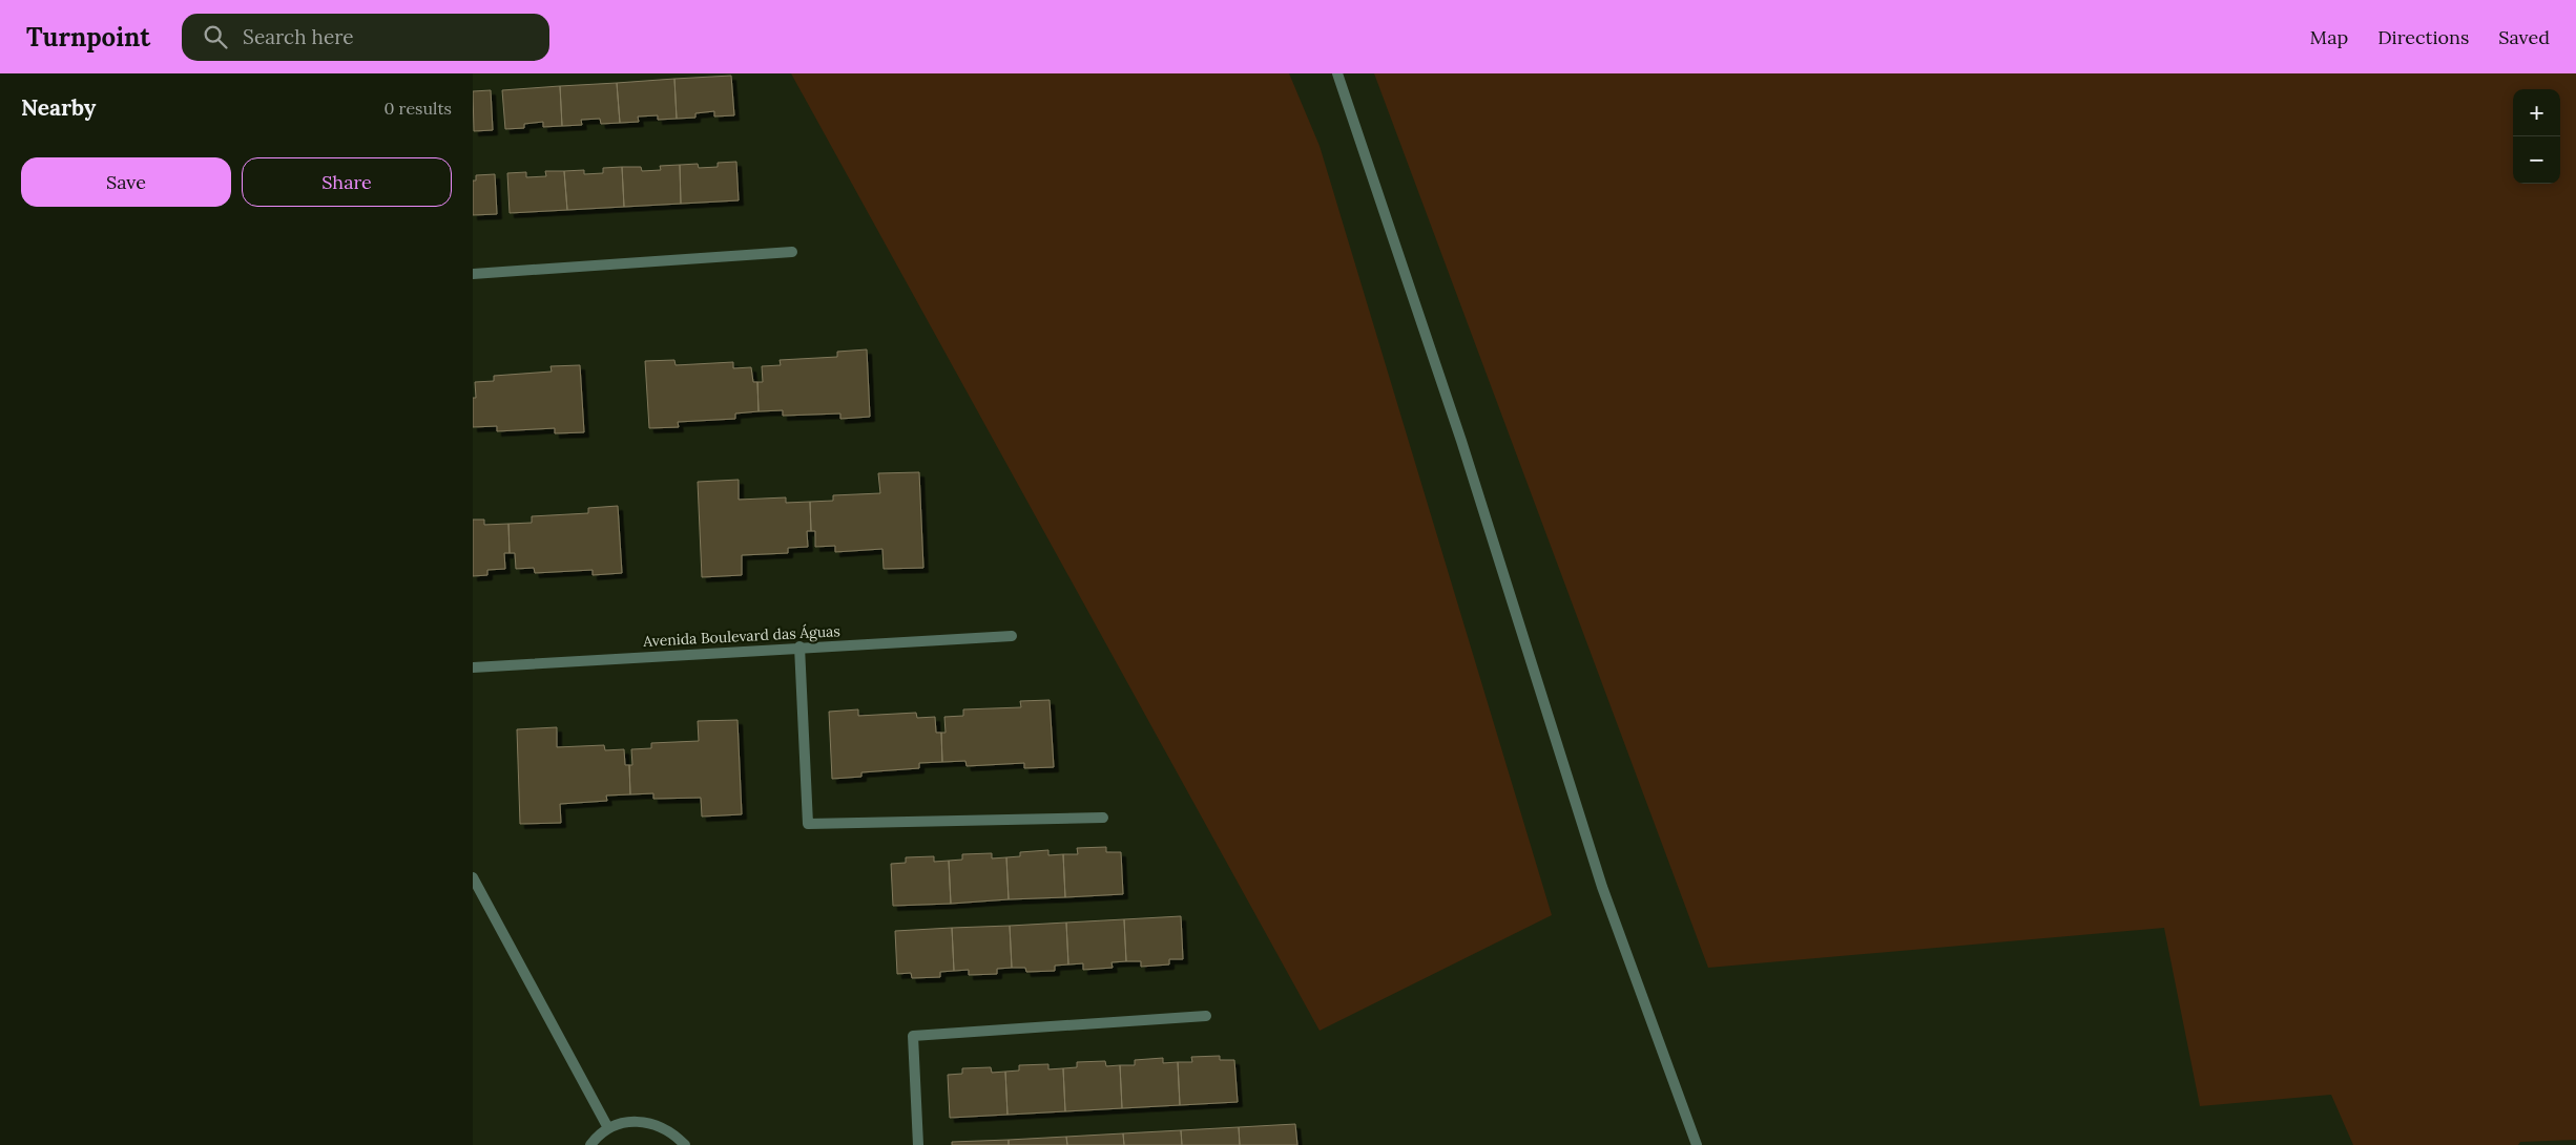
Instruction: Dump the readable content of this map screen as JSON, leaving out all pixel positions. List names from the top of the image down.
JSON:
{
  "streets": {
    "street": ["Avenida Boulevard das Águas"]
  },
  "page": {
    "header": "Turnpoint",
    "search": "Search here",
    "nav": ["Map", "Directions", "Saved"],
    "heading": ["Nearby", "0 results"],
    "map_buttons": ["+", "−"],
    "buttons": ["Save", "Share"]
  }
}
